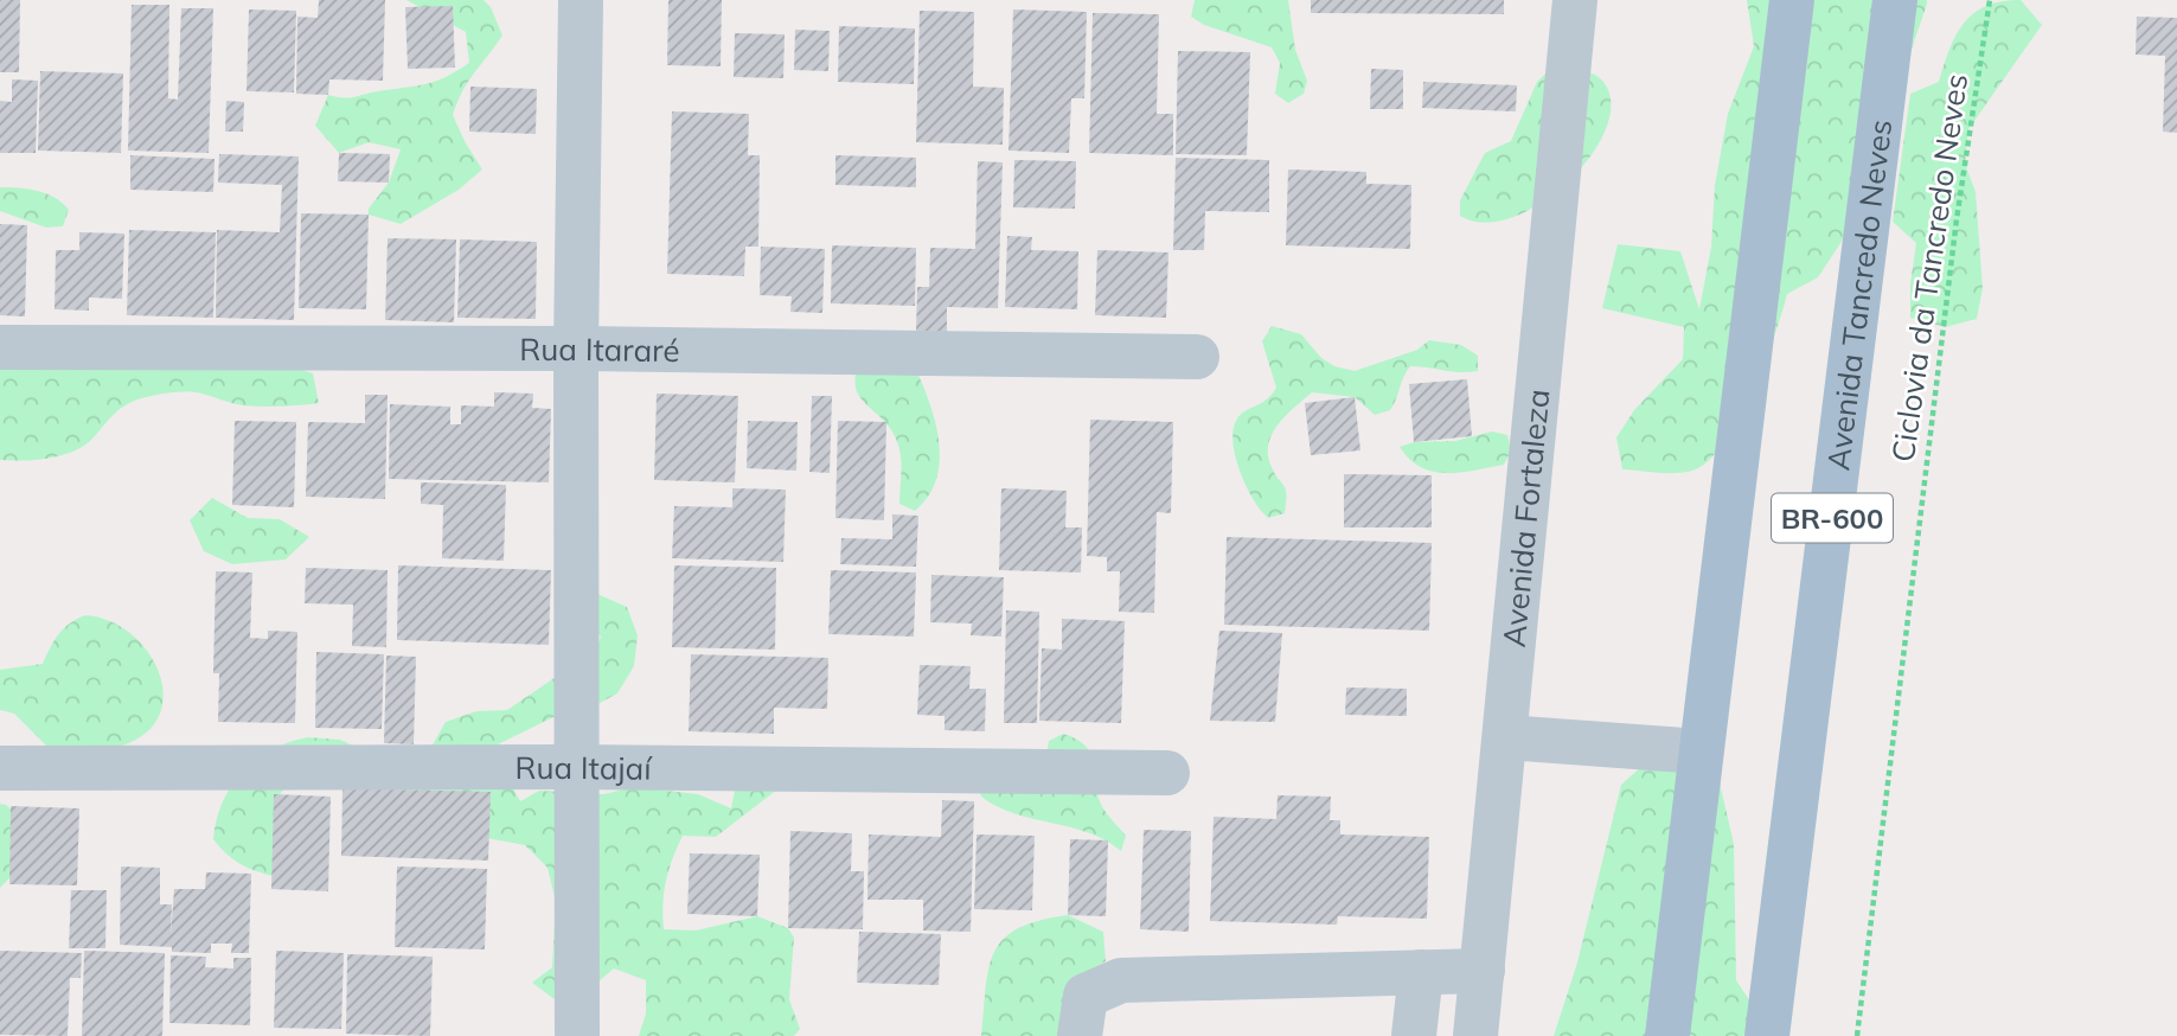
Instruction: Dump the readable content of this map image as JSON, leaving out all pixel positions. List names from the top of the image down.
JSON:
{
  "streets": {
    "main road": ["Avenida Tancredo Neves", "BR-600"],
    "street": ["Rua Itararé", "Avenida Fortaleza", "Rua Itajaí"],
    "path": ["Ciclovia da Tancredo Neves"]
  }
}
